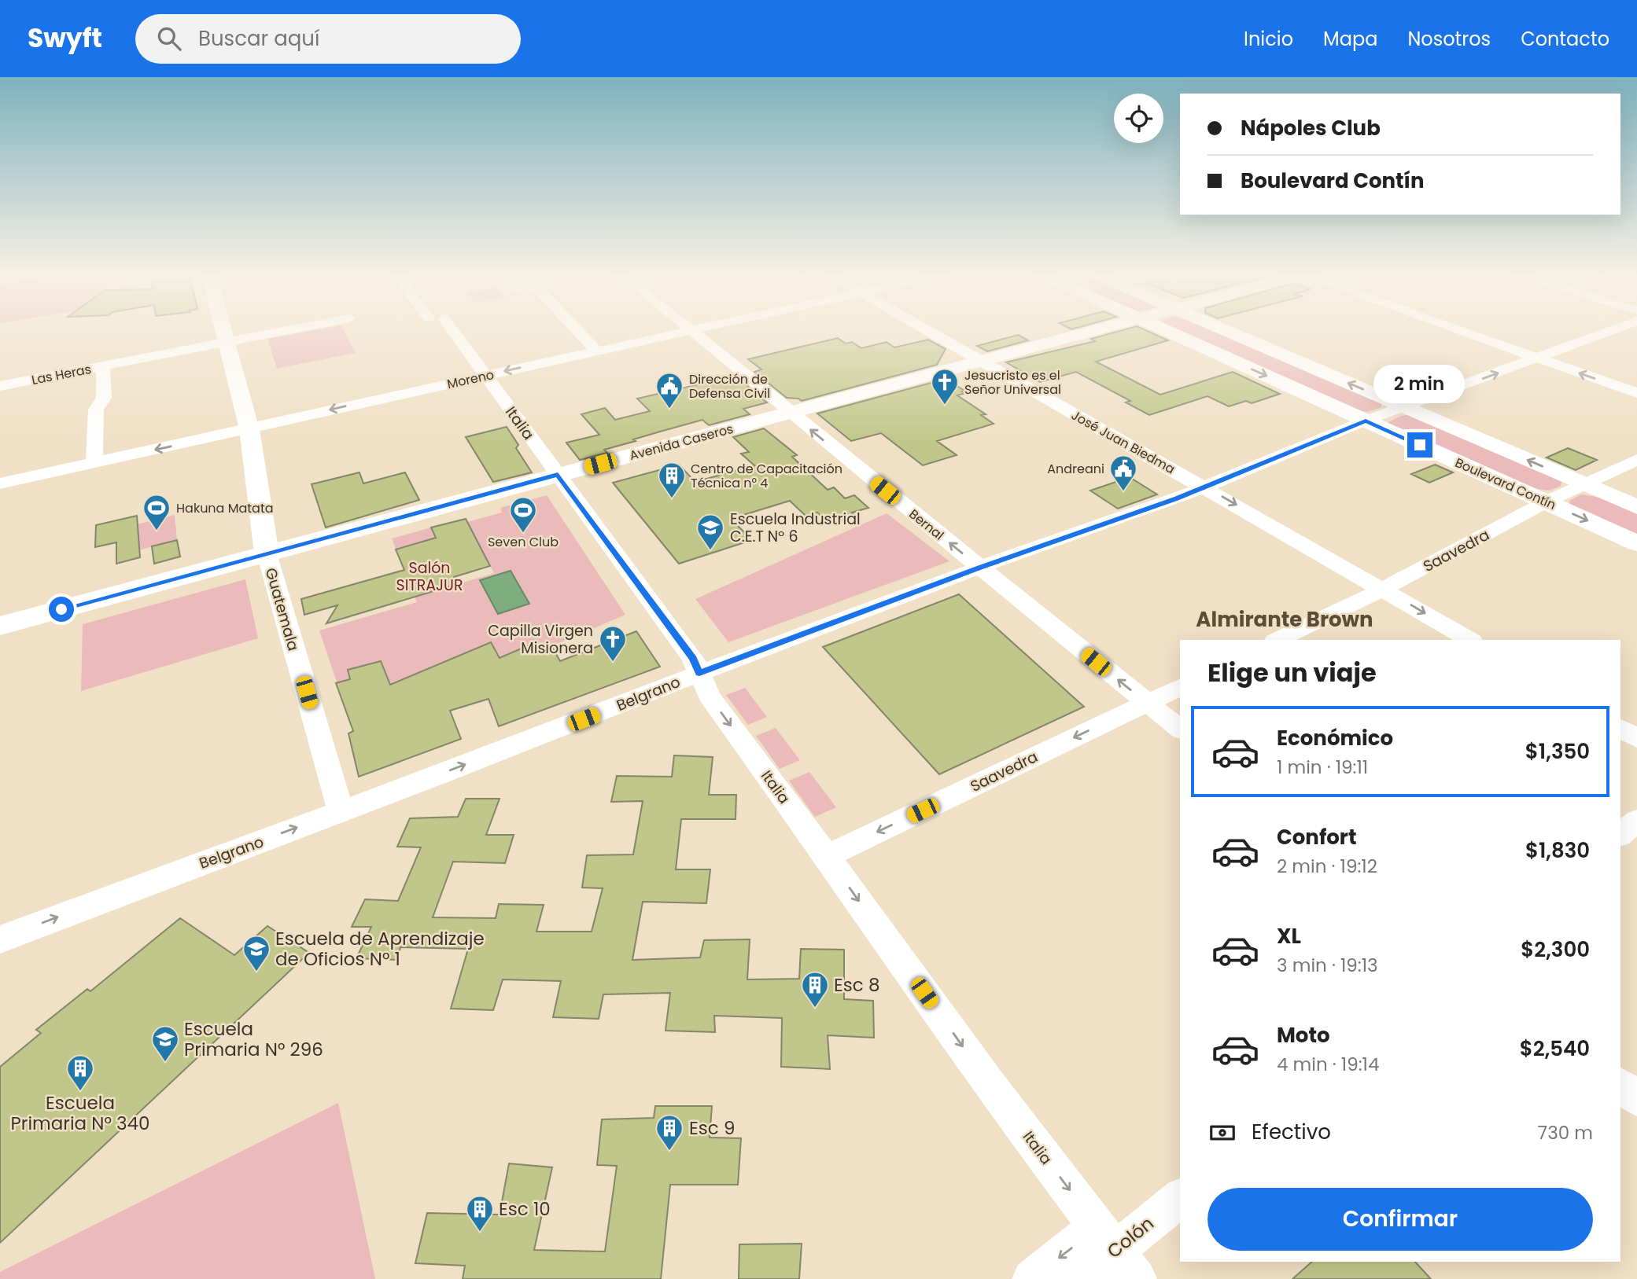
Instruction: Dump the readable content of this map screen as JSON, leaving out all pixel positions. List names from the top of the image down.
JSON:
{
  "streets": {
    "main road": ["Avenida Caseros", "Boulevard Contín"],
    "street": [
      "Las Heras",
      "Moreno",
      "Italia",
      "José Juan Biedma",
      "Bernal",
      "Saavedra",
      "Guatemala",
      "Belgrano",
      "Colón"
    ]
  },
  "crossings": [
    ["Las Heras", "Guatemala"],
    ["Moreno", "Italia"],
    ["Moreno", "Guatemala"],
    ["Italia", "Avenida Caseros"],
    ["Italia", "Saavedra"],
    ["Italia", "Belgrano"],
    ["Italia", "Colón"],
    ["Avenida Caseros", "José Juan Biedma"],
    ["Avenida Caseros", "Bernal"],
    ["Avenida Caseros", "Guatemala"],
    ["José Juan Biedma", "Saavedra"],
    ["José Juan Biedma", "Belgrano"],
    ["Boulevard Contín", "Saavedra"],
    ["Boulevard Contín", "Belgrano"],
    ["Bernal", "Saavedra"],
    ["Bernal", "Belgrano"],
    ["Guatemala", "Belgrano"]
  ],
  "one_way": [
    "Moreno",
    "Italia",
    "José Juan Biedma",
    "Bernal",
    "Saavedra",
    "Belgrano"
  ],
  "districts": ["Almirante Brown"],
  "parks": ["Salón SITRAJUR"],
  "places": {
    "church": ["Jesucristo es el Señor Universal", "Capilla Virgen Misionera"],
    "public building": ["Dirección de Defensa Civil", "Andreani"],
    "building": [
      "Centro de Capacitación Técnica n° 4",
      "Esc 8",
      "Escuela Primaria N° 340",
      "Esc 9",
      "Esc 10"
    ],
    "sports": ["Hakuna Matata", "Seven Club"],
    "school or university": ["Escuela Industrial C.E.T Nº 6", "Escuela de Aprendizaje de Oficios N° 1", "Escuela Primaria N° 296"]
  },
  "page": {
    "header": "Swyft",
    "search": "Buscar aquí",
    "nav": [
      "Inicio",
      "Mapa",
      "Nosotros",
      "Contacto"
    ],
    "banner": ["Nápoles Club", "Boulevard Contín"],
    "bubble": "2 min",
    "heading": "Elige un viaje",
    "list": [
      {
        "name": "Económico",
        "note": "1 min · 19:11",
        "value": "$1,350"
      },
      {
        "name": "Confort",
        "note": "2 min · 19:12",
        "value": "$1,830"
      },
      {
        "name": "XL",
        "note": "3 min · 19:13",
        "value": "$2,300"
      },
      {
        "name": "Moto",
        "note": "4 min · 19:14",
        "value": "$2,540"
      }
    ],
    "pay": ["Efectivo", "730 m"],
    "buttons": "Confirmar"
  }
}
